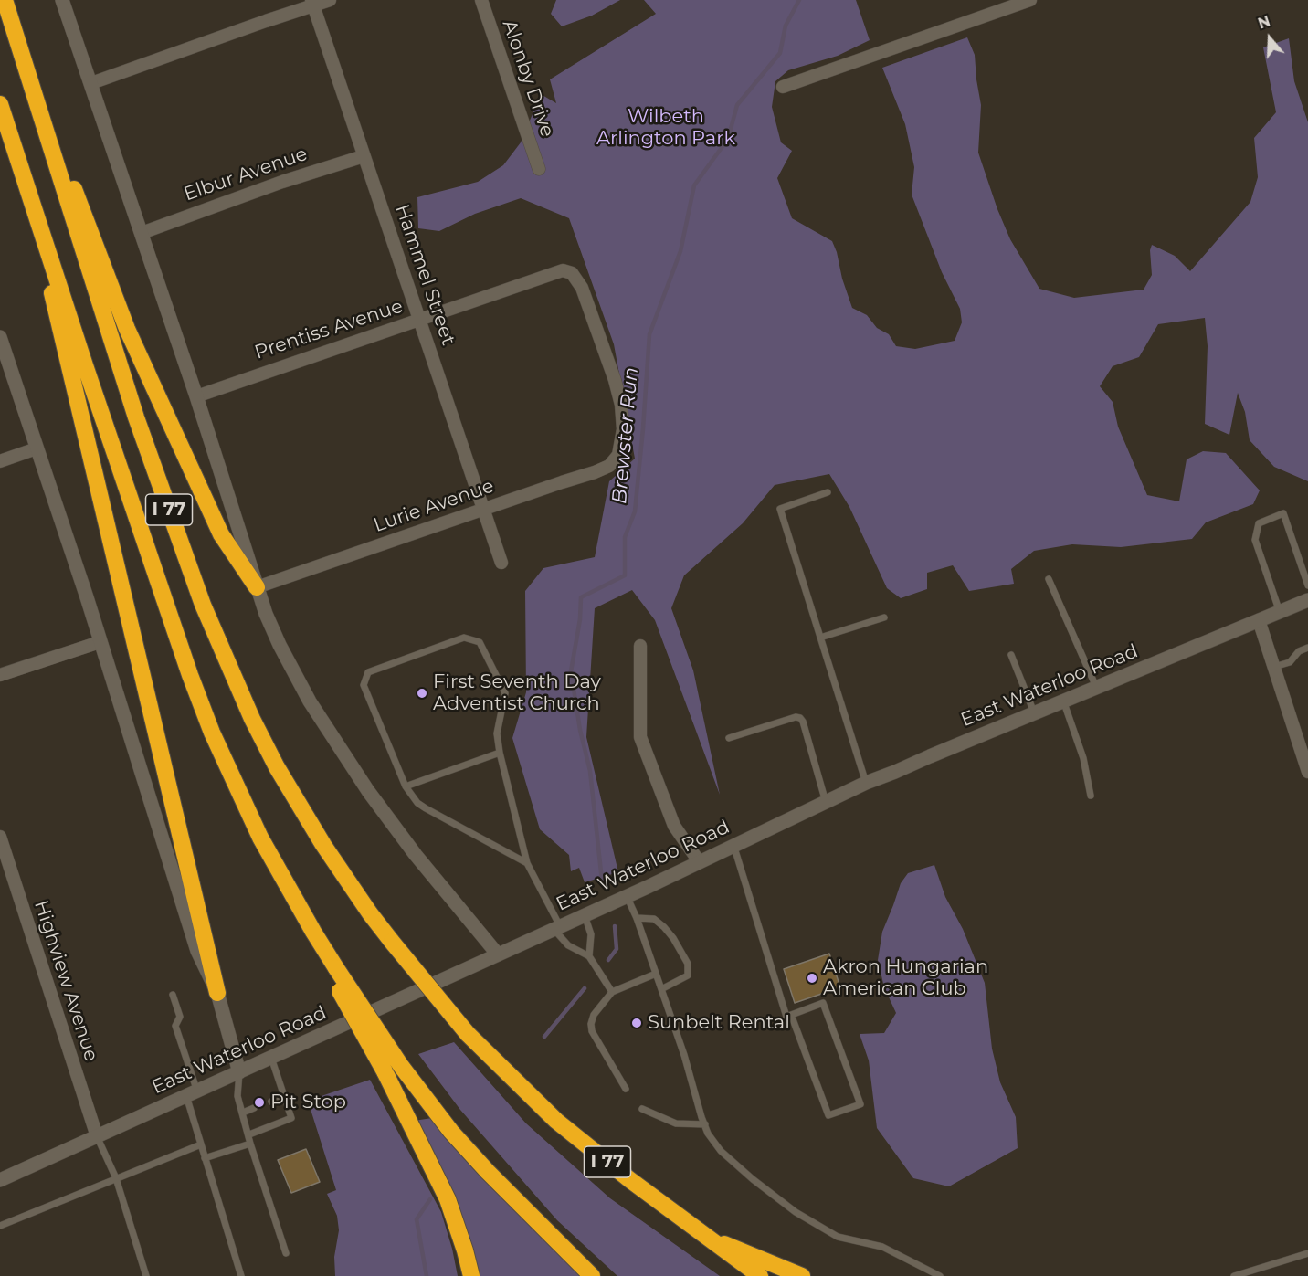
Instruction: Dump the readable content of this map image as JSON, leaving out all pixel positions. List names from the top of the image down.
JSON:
{
  "streets": {
    "highway": ["I 77"],
    "main road": ["East Waterloo Road"],
    "street": [
      "Alonby Drive",
      "Elbur Avenue",
      "Hammel Street",
      "Prentiss Avenue",
      "Lurie Avenue",
      "Highview Avenue"
    ]
  },
  "crossings": [
    ["Elbur Avenue", "Hammel Street"],
    ["Hammel Street", "Prentiss Avenue"],
    ["Hammel Street", "Lurie Avenue"],
    ["Prentiss Avenue", "Lurie Avenue"],
    ["East Waterloo Road", "Highview Avenue"]
  ],
  "water": ["Brewster Run"],
  "parks": ["Wilbeth Arlington Park"],
  "places": [
    "First Seventh Day Adventist Church",
    "Akron Hungarian American Club",
    "Sunbelt Rental",
    "Pit Stop"
  ],
  "north": "top"
}
